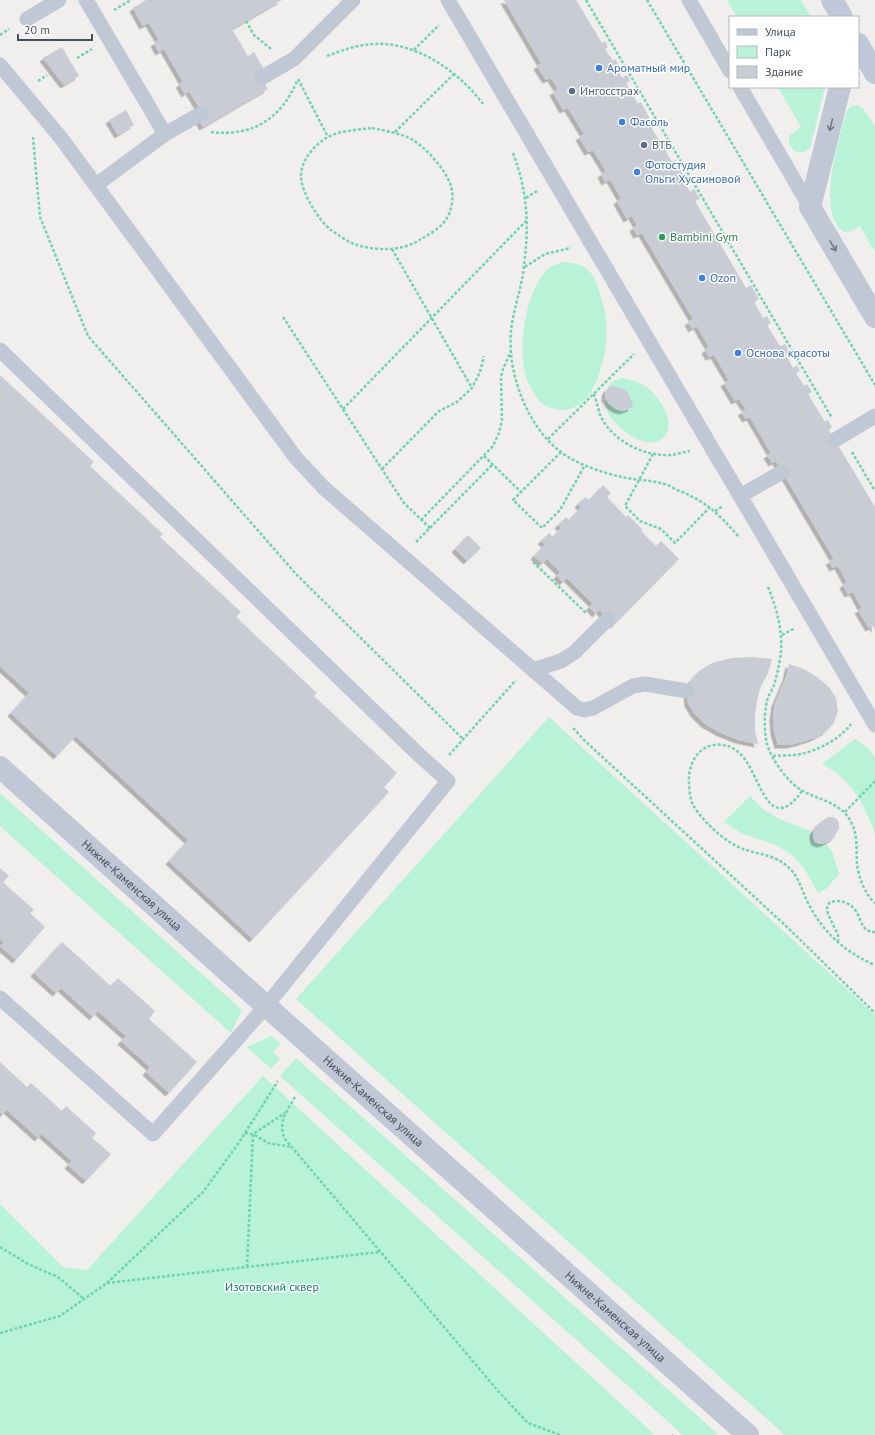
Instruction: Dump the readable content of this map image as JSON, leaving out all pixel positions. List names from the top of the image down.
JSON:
{
  "streets": {
    "street": ["Нижне-Каменская улица"]
  },
  "parks": ["Изотовский сквер"],
  "places": [
    "Ароматный мир",
    "Ингосстрах",
    "Фасоль",
    "ВТБ",
    "Фотостудия Ольги Хусаиновой",
    "Bambini Gym",
    "Ozon",
    "Основа красоты"
  ],
  "legend": ["Улица", "Парк", "Здание"],
  "scale_bar": "20 m"
}
